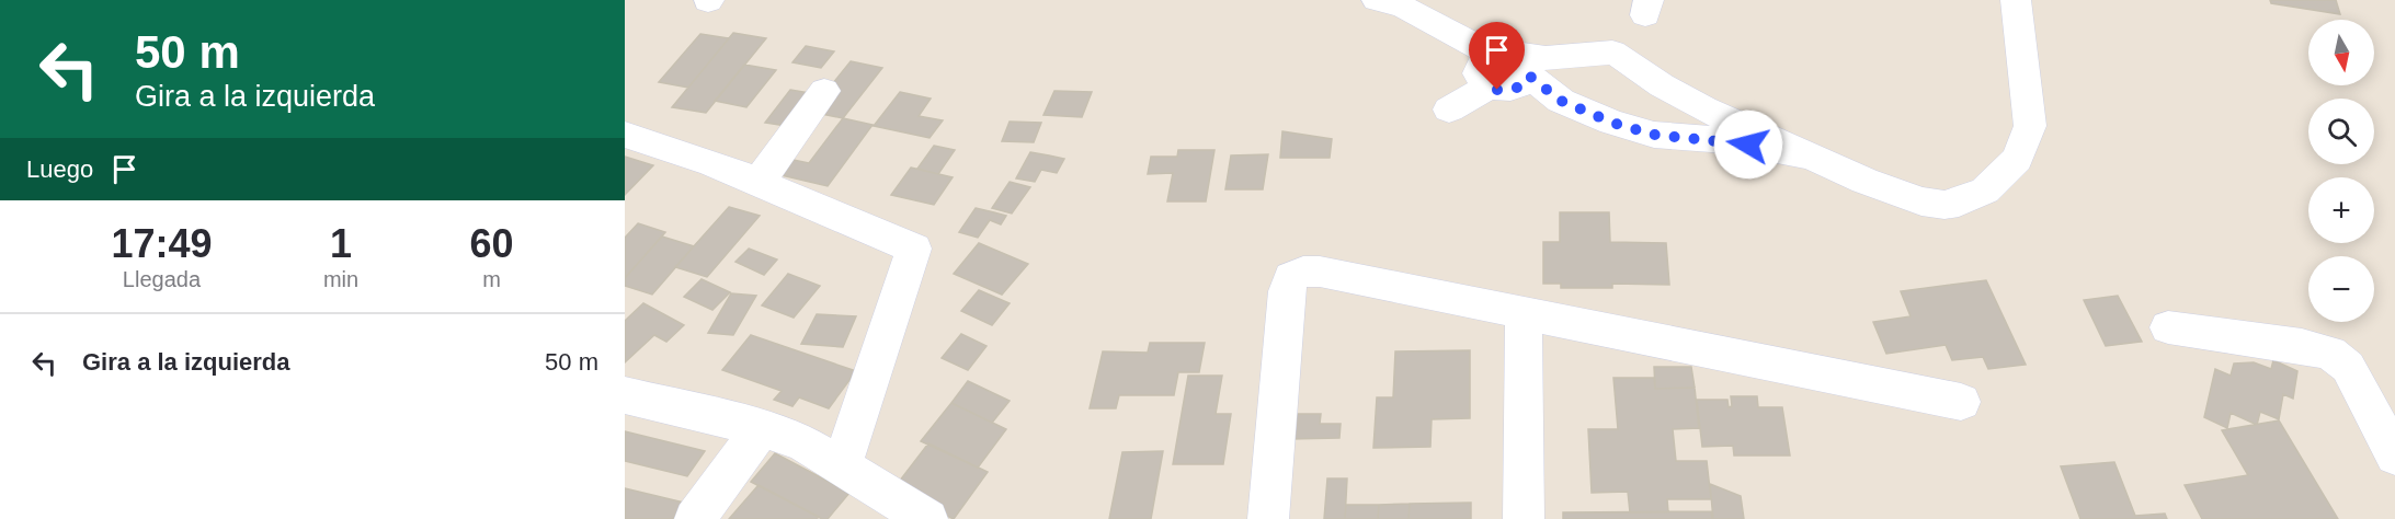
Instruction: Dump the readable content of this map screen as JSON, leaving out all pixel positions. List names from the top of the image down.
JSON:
{
  "north": "bottom",
  "page": {
    "turn": ["50 m", "Gira a la izquierda"],
    "map_buttons": ["+", "−"],
    "then": "Luego",
    "eta": [
      "17:49",
      "Llegada",
      "1",
      "min",
      "60",
      "m"
    ],
    "list": [
      {
        "name": "Gira a la izquierda",
        "value": "50 m"
      }
    ]
  }
}
